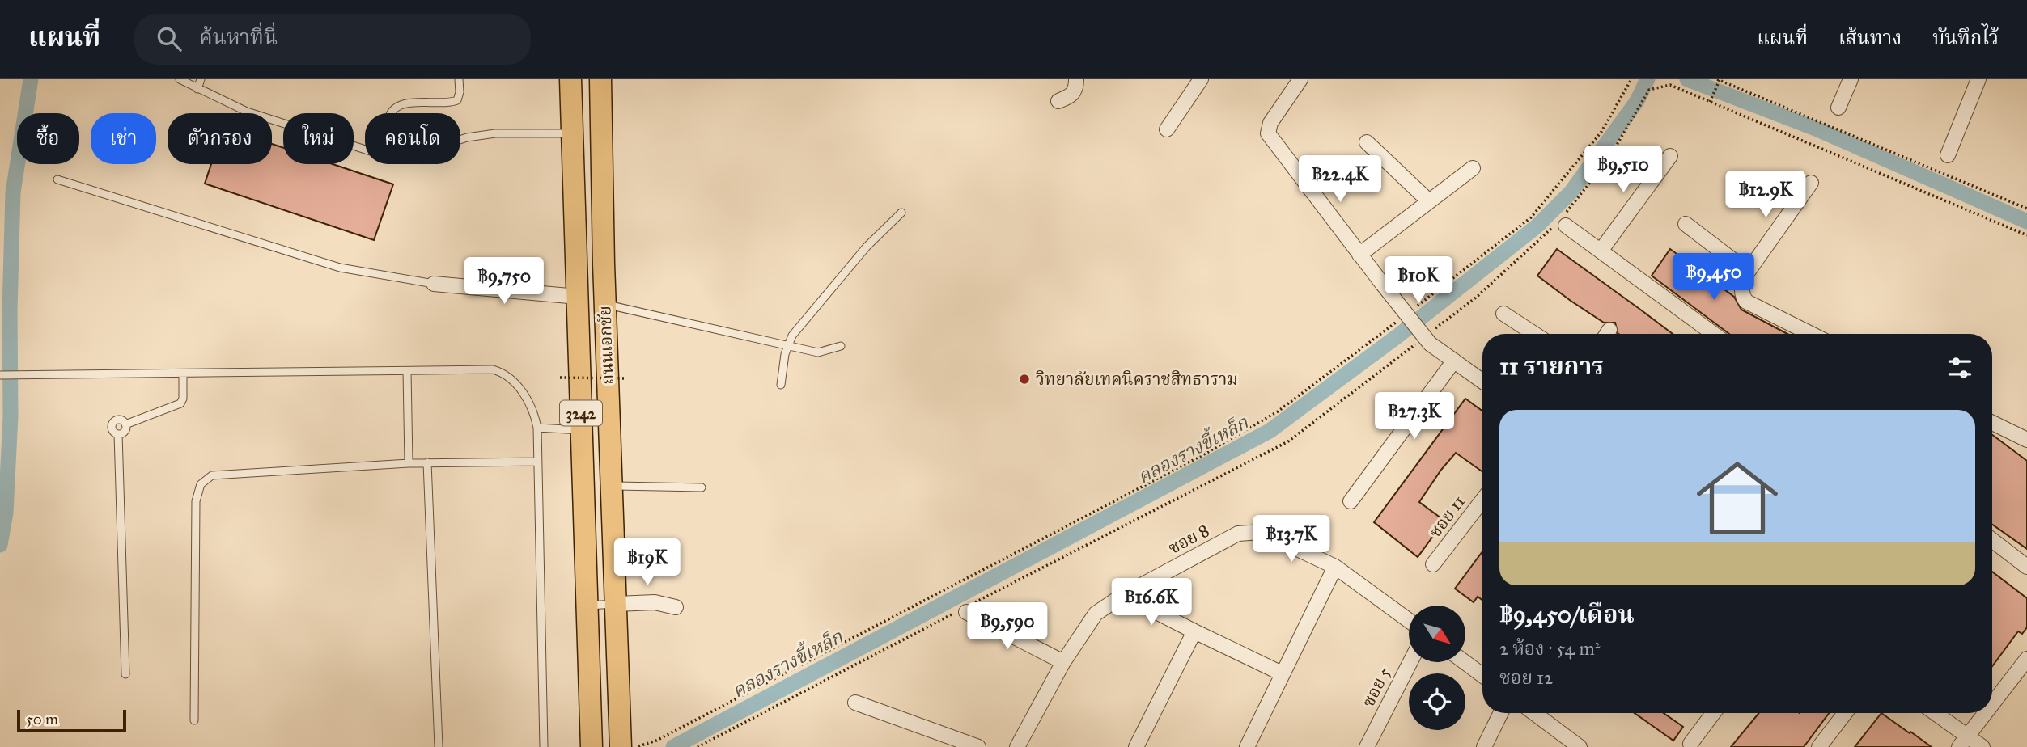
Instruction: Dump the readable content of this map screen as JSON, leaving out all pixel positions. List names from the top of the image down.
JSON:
{
  "streets": {
    "main road": ["ถนนเอกชัย", "3242"],
    "street": ["ซอย 11", "ซอย 8", "ซอย 5"]
  },
  "water": ["คลองรางขี้เหล็ก"],
  "places": ["วิทยาลัยเทคนิคราชสิทธาราม"],
  "scale_bar": "50 m",
  "north": "bottom right",
  "page": {
    "header": "แผนที่",
    "search": "ค้นหาที่นี่",
    "nav": ["แผนที่", "เส้นทาง", "บันทึกไว้"],
    "chip": [
      "ซื้อ",
      "เช่า",
      "ตัวกรอง",
      "ใหม่",
      "คอนโด"
    ],
    "price": [
      "฿9,510",
      "฿22.4K",
      "฿12.9K",
      "฿9,450",
      "฿10K",
      "฿9,750",
      "฿27.3K",
      "฿13.7K",
      "฿19K",
      "฿16.6K",
      "฿9,590"
    ],
    "heading": "11 รายการ",
    "list": [
      {
        "name": "฿9,450/เดือน",
        "note": "2 ห้อง · 54 m² · ซอย 12"
      }
    ],
    "scale": "50 m"
  }
}
